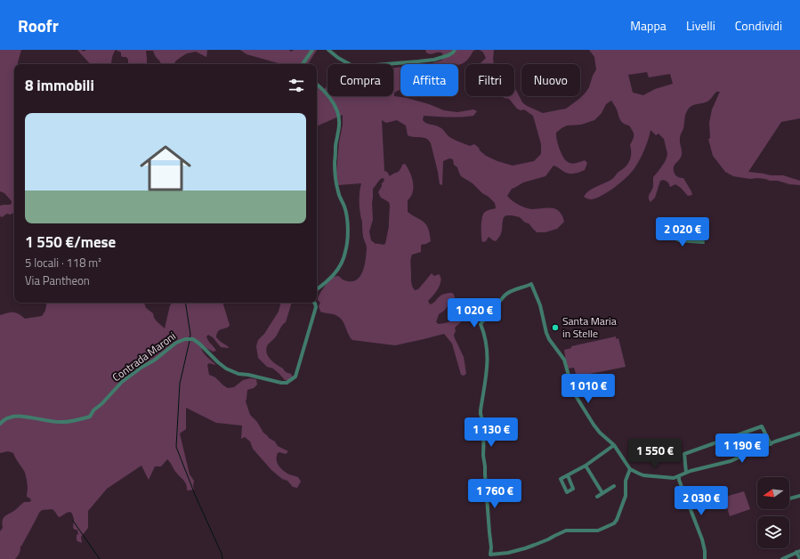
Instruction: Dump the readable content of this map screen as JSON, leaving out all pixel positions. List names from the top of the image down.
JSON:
{
  "streets": {
    "street": ["Contrada Maroni"]
  },
  "places": ["Santa Maria in Stelle"],
  "north": "left",
  "page": {
    "header": "Roofr",
    "nav": ["Mappa", "Livelli", "Condividi"],
    "chip": [
      "Compra",
      "Affitta",
      "Filtri",
      "Nuovo"
    ],
    "heading": "8 immobili",
    "list": [
      {
        "name": "1 550 €/mese",
        "note": "5 locali · 118 m² · Via Pantheon"
      }
    ],
    "price": [
      "2 020 €",
      "1 020 €",
      "1 010 €",
      "1 130 €",
      "1 190 €",
      "1 550 €",
      "1 760 €",
      "2 030 €"
    ]
  }
}
